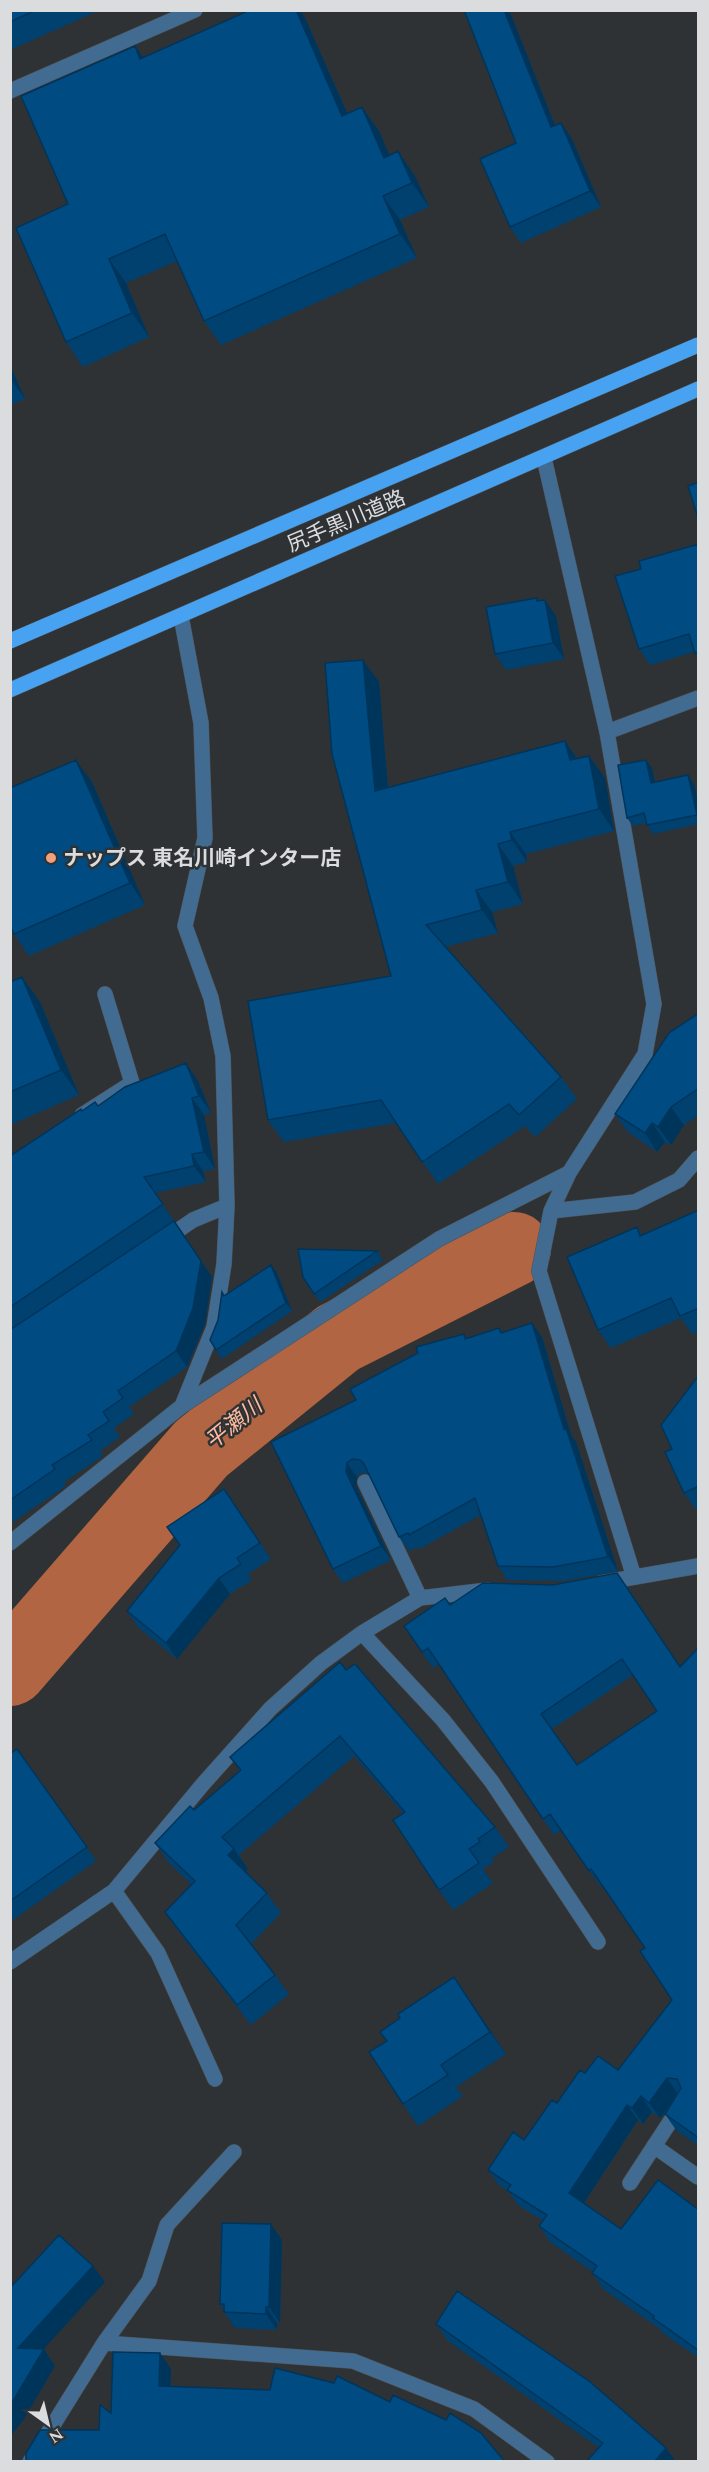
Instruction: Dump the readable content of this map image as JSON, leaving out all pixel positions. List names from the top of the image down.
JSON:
{
  "streets": {
    "main road": ["尻手黒川道路"]
  },
  "water": ["平瀬川"],
  "places": ["ナップス 東名川崎インター店"],
  "north": "bottom right"
}
